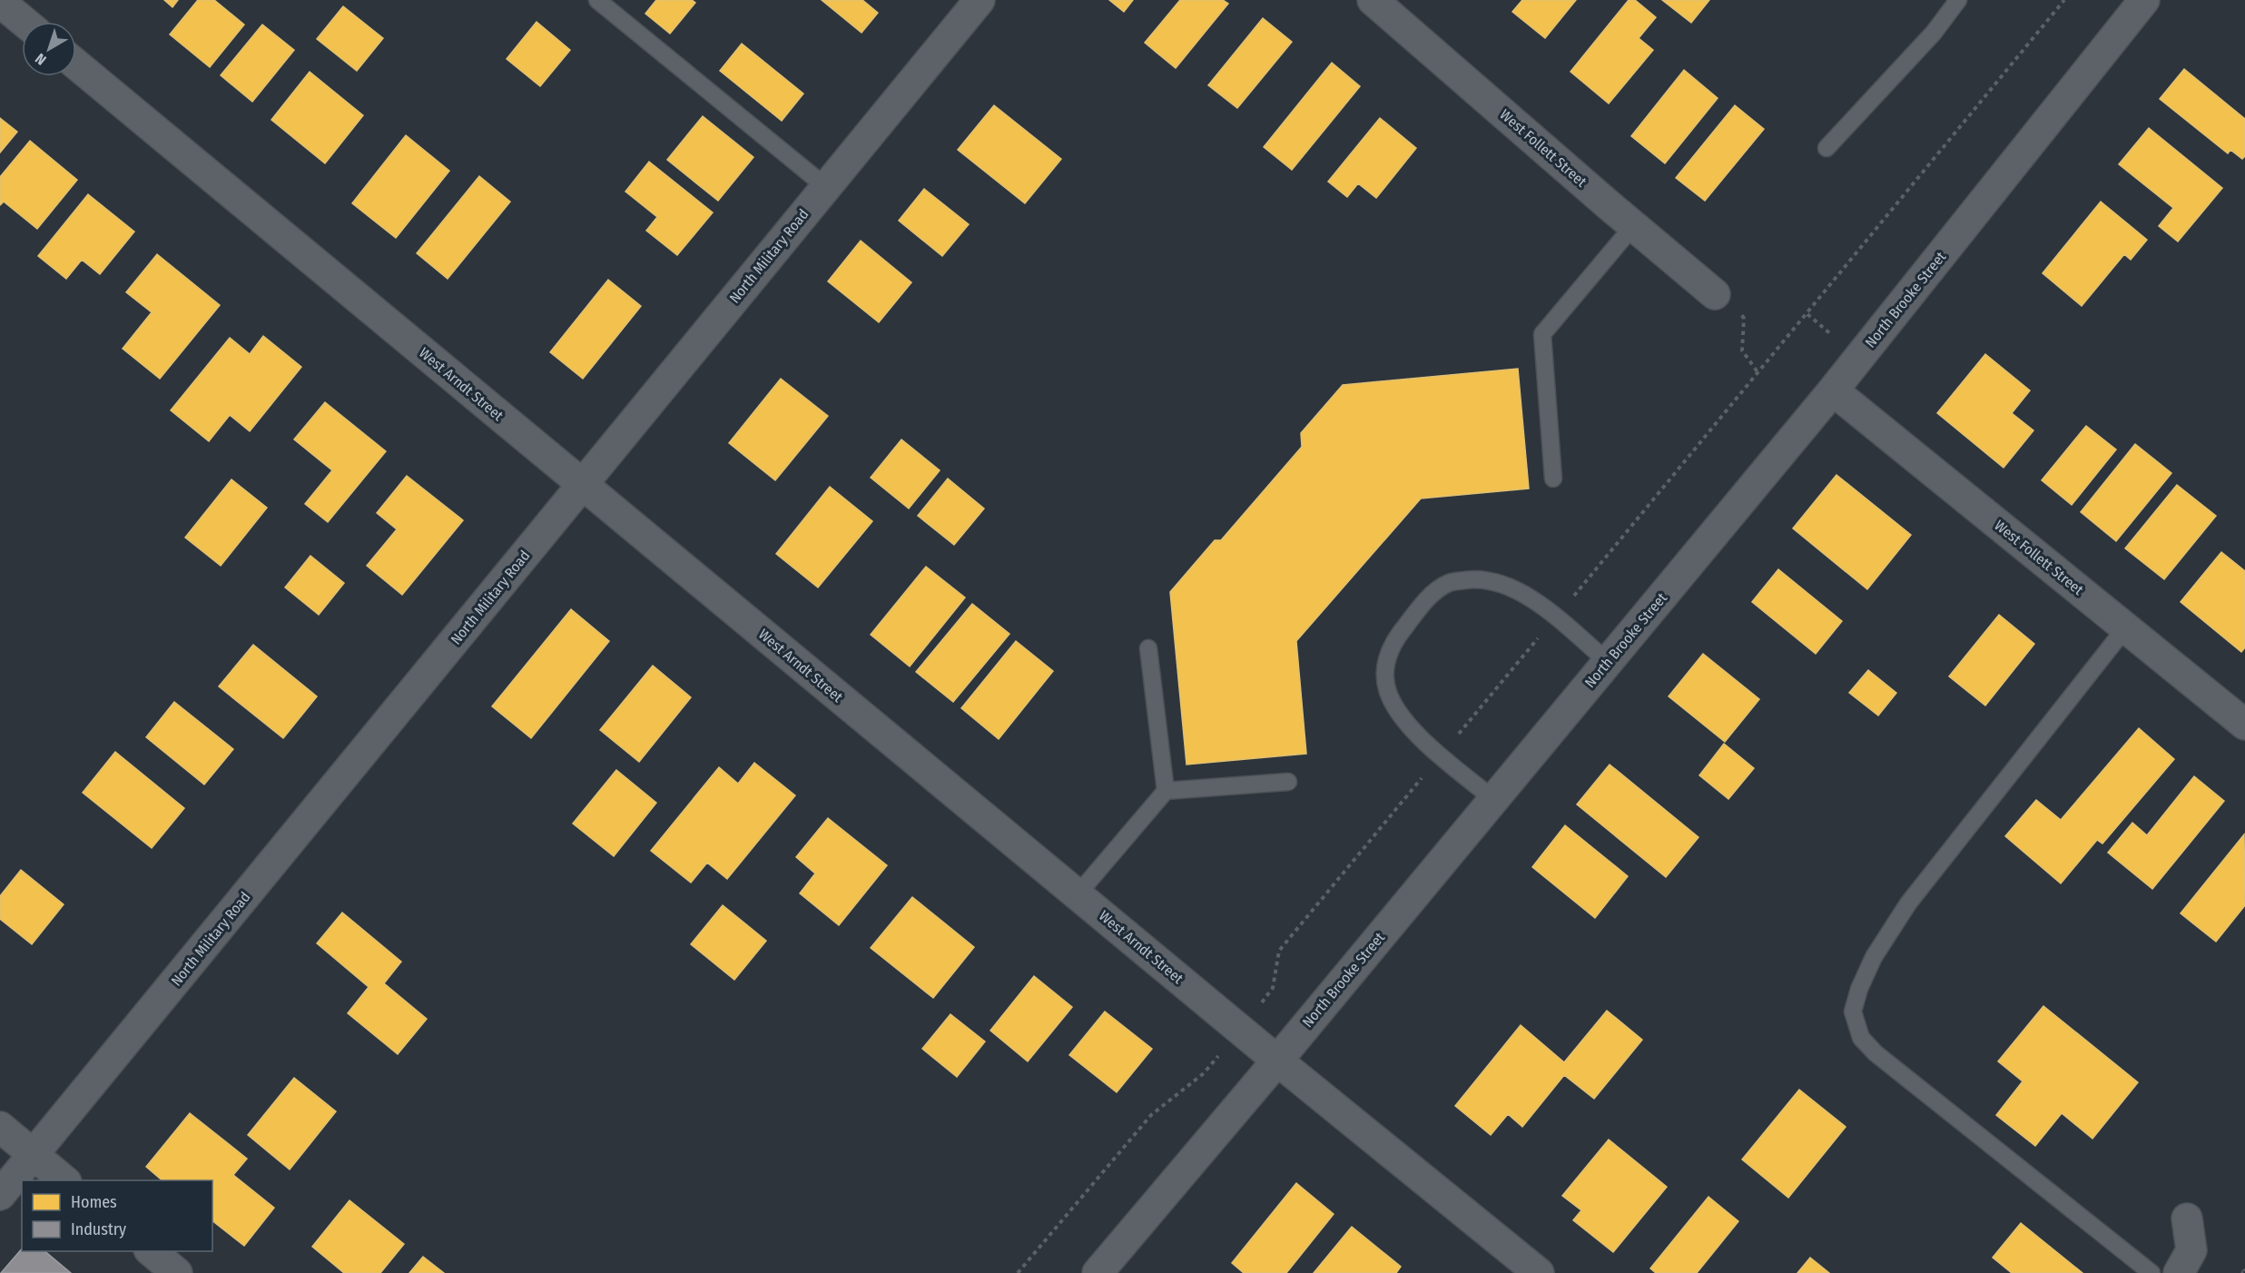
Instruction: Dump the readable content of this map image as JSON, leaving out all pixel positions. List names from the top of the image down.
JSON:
{
  "streets": {
    "street": [
      "West Follett Street",
      "North Military Road",
      "North Brooke Street",
      "West Arndt Street"
    ]
  },
  "crossings": [
    ["West Follett Street", "North Brooke Street"],
    ["North Military Road", "West Arndt Street"],
    ["North Brooke Street", "West Arndt Street"]
  ],
  "legend": ["Homes", "Industry"],
  "north": "bottom left"
}
